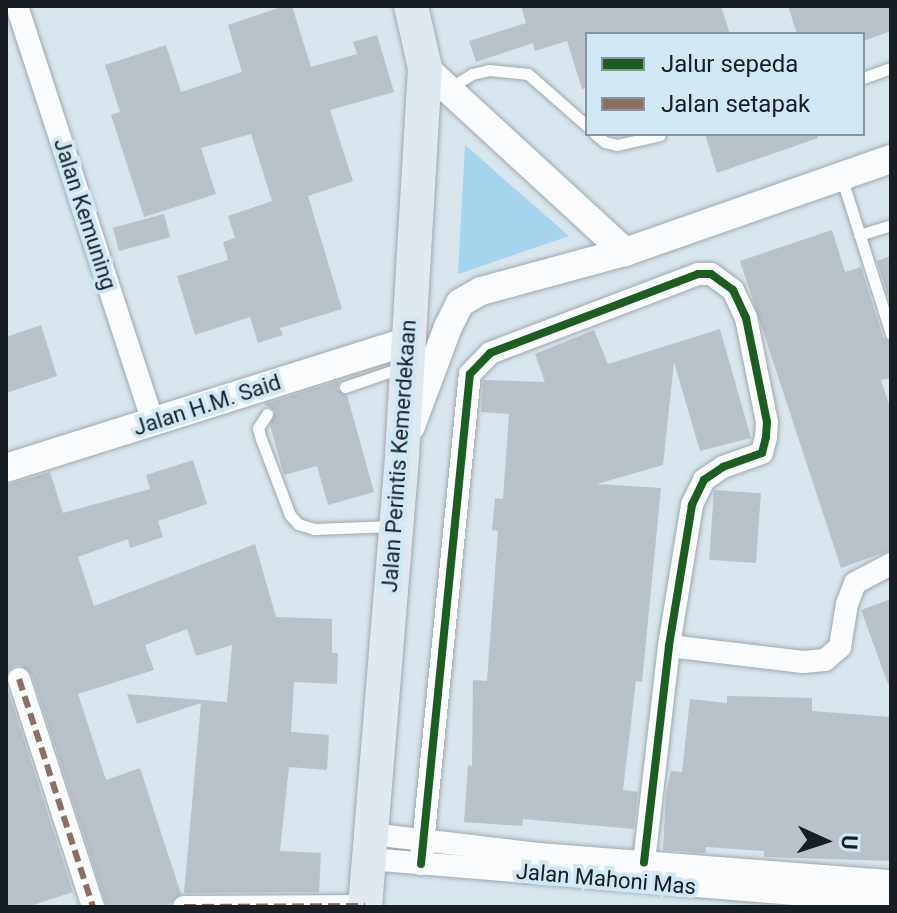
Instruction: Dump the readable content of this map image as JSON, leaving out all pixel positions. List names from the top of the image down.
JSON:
{
  "streets": {
    "main road": ["Jalan Perintis Kemerdekaan"],
    "street": ["Jalan Kemuning", "Jalan H.M. Said", "Jalan Mahoni Mas"]
  },
  "crossings": [
    ["Jalan Kemuning", "Jalan H.M. Said"],
    ["Jalan H.M. Said", "Jalan Perintis Kemerdekaan"],
    ["Jalan Perintis Kemerdekaan", "Jalan Mahoni Mas"]
  ],
  "legend": ["Jalur sepeda", "Jalan setapak"],
  "north": "right"
}
